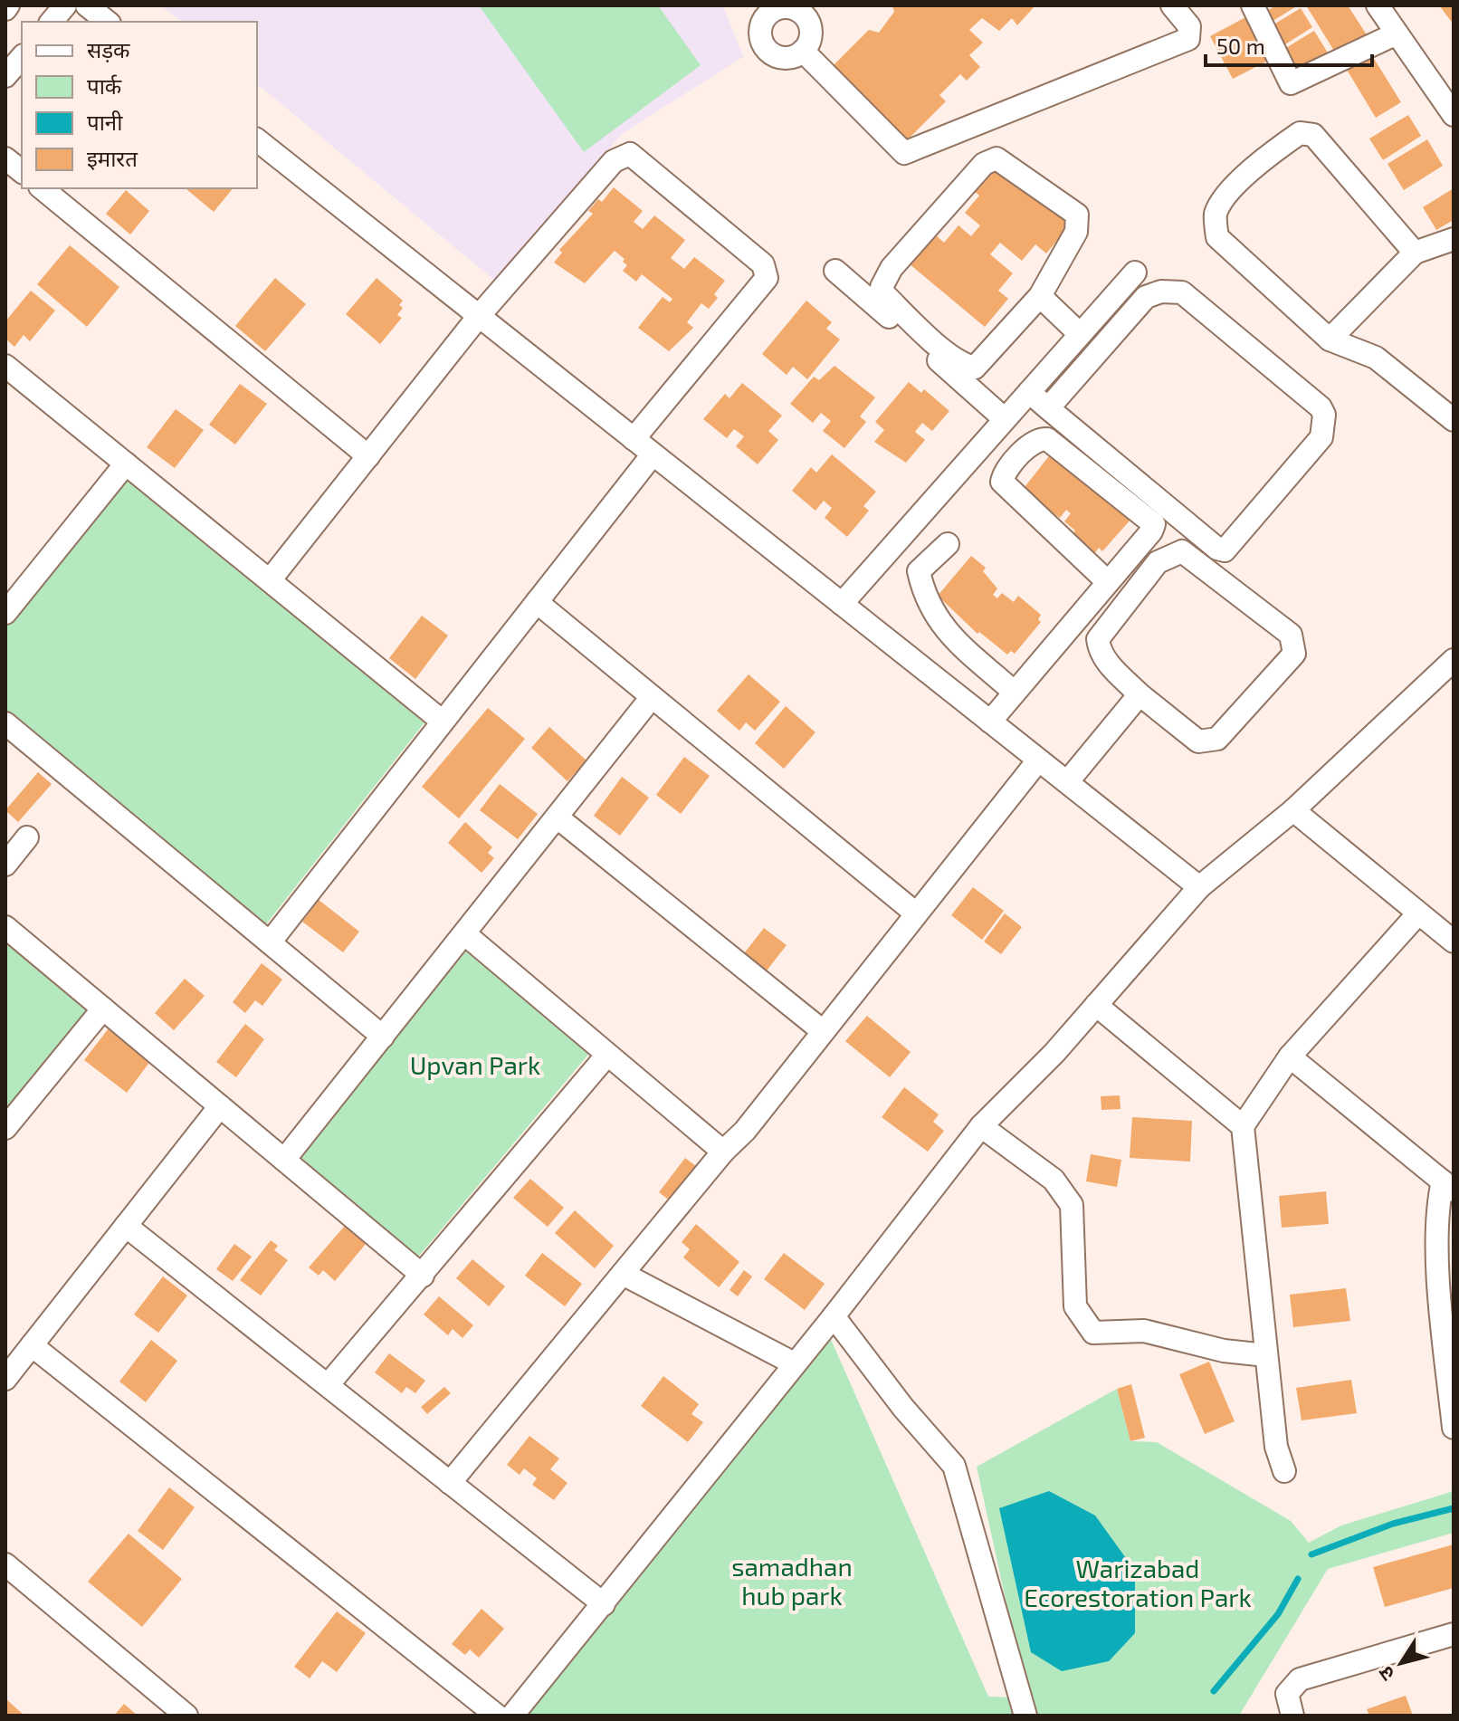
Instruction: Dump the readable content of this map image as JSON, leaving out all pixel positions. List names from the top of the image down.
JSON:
{
  "parks": ["Upvan Park", "samadhan hub park", "Warizabad Ecorestoration Park"],
  "legend": [
    "सड़क",
    "पार्क",
    "पानी",
    "इमारत"
  ],
  "scale_bar": "50 m",
  "north": "bottom left"
}
